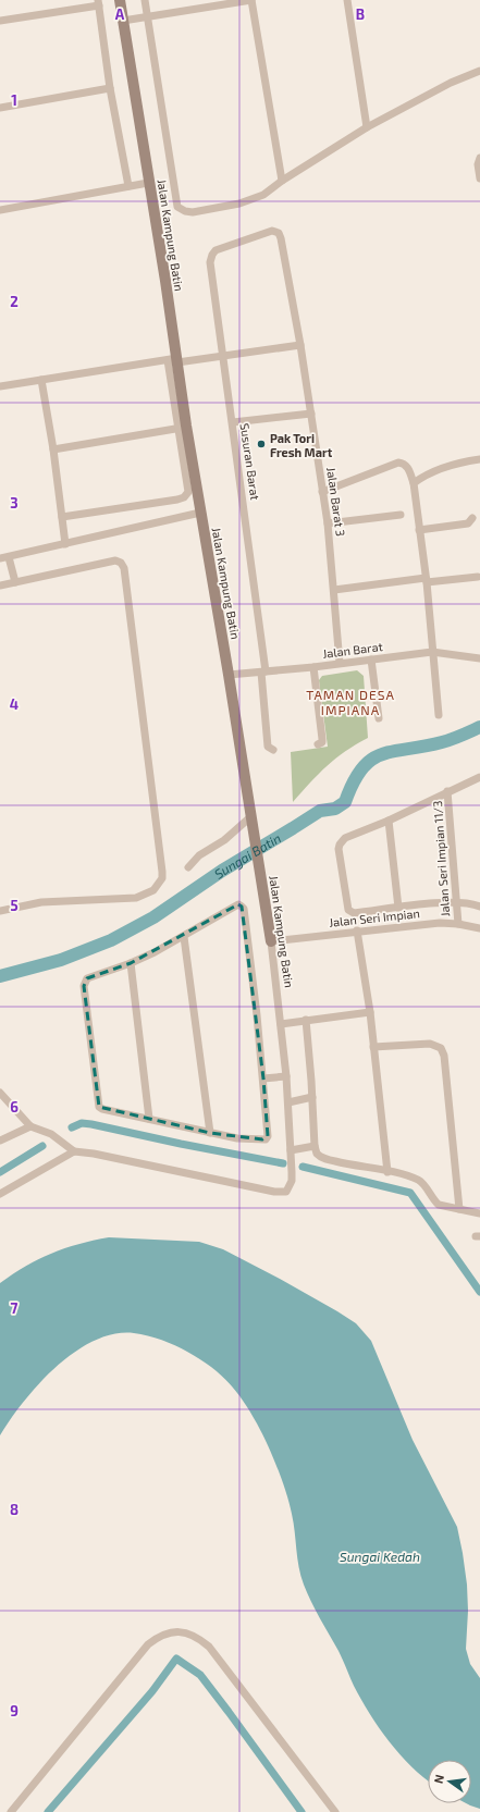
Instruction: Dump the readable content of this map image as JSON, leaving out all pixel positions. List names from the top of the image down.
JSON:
{
  "streets": {
    "street": [
      "Jalan Kampung Batin",
      "Susuran Barat",
      "Jalan Barat 3",
      "Jalan Barat",
      "Jalan Seri Impian 11/3",
      "Jalan Seri Impian"
    ]
  },
  "crossings": [
    ["Jalan Kampung Batin", "Jalan Barat"],
    ["Jalan Kampung Batin", "Jalan Seri Impian"],
    ["Susuran Barat", "Jalan Barat 3"],
    ["Susuran Barat", "Jalan Barat"],
    ["Jalan Barat 3", "Jalan Barat"],
    ["Jalan Seri Impian 11/3", "Jalan Seri Impian"]
  ],
  "districts": ["TAMAN DESA IMPIANA"],
  "water": ["Sungai Batin", "Sungai Kedah"],
  "places": ["Pak Tori Fresh Mart"],
  "north": "left",
  "grid": {
    "columns": ["A", "B"],
    "rows": [
      "1",
      "2",
      "3",
      "4",
      "5",
      "6",
      "7",
      "8",
      "9"
    ]
  }
}
